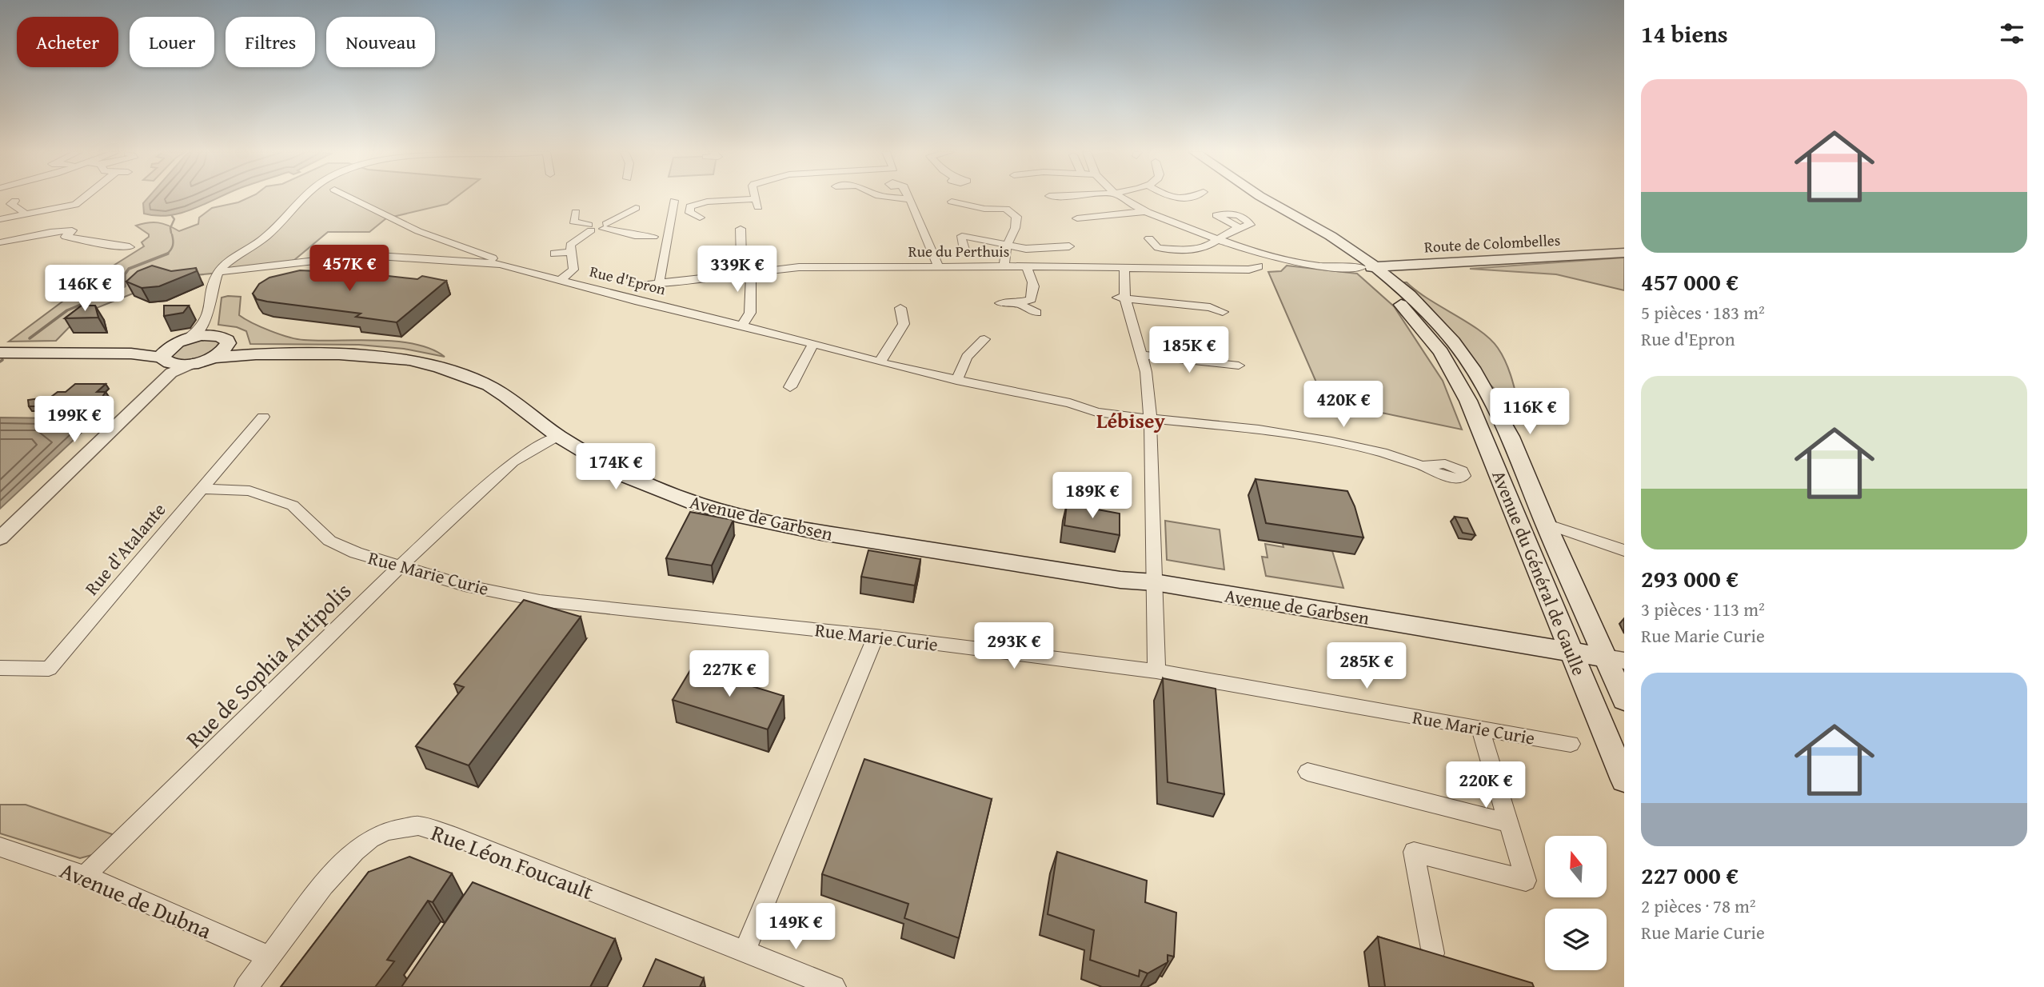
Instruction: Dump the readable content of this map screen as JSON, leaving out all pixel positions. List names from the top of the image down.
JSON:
{
  "streets": {
    "main road": ["Route de Colombelles", "Avenue de Garbsen", "Avenue du Général de Gaulle"],
    "street": [
      "Rue du Perthuis",
      "Rue d'Epron",
      "Rue d'Atalante",
      "Rue Marie Curie",
      "Rue de Sophia Antipolis",
      "Rue Léon Foucault",
      "Avenue de Dubna"
    ]
  },
  "crossings": [
    ["Route de Colombelles", "Avenue du Général de Gaulle"],
    ["Avenue de Garbsen", "Avenue du Général de Gaulle"],
    ["Avenue de Garbsen", "Rue de Sophia Antipolis"],
    ["Rue d'Atalante", "Rue Marie Curie"],
    ["Rue Marie Curie", "Rue de Sophia Antipolis"],
    ["Rue de Sophia Antipolis", "Avenue de Dubna"],
    ["Rue Léon Foucault", "Avenue de Dubna"]
  ],
  "districts": ["Lébisey"],
  "north": "top",
  "page": {
    "heading": "14 biens",
    "chip": [
      "Acheter",
      "Louer",
      "Filtres",
      "Nouveau"
    ],
    "list": [
      {
        "name": "457 000 €",
        "note": "5 pièces · 183 m² · Rue d'Epron"
      },
      {
        "name": "293 000 €",
        "note": "3 pièces · 113 m² · Rue Marie Curie"
      },
      {
        "name": "227 000 €",
        "note": "2 pièces · 78 m² · Rue Marie Curie"
      }
    ],
    "price": [
      "457K €",
      "339K €",
      "146K €",
      "185K €",
      "420K €",
      "116K €",
      "199K €",
      "174K €",
      "189K €",
      "293K €",
      "285K €",
      "227K €",
      "220K €",
      "149K €"
    ]
  }
}
